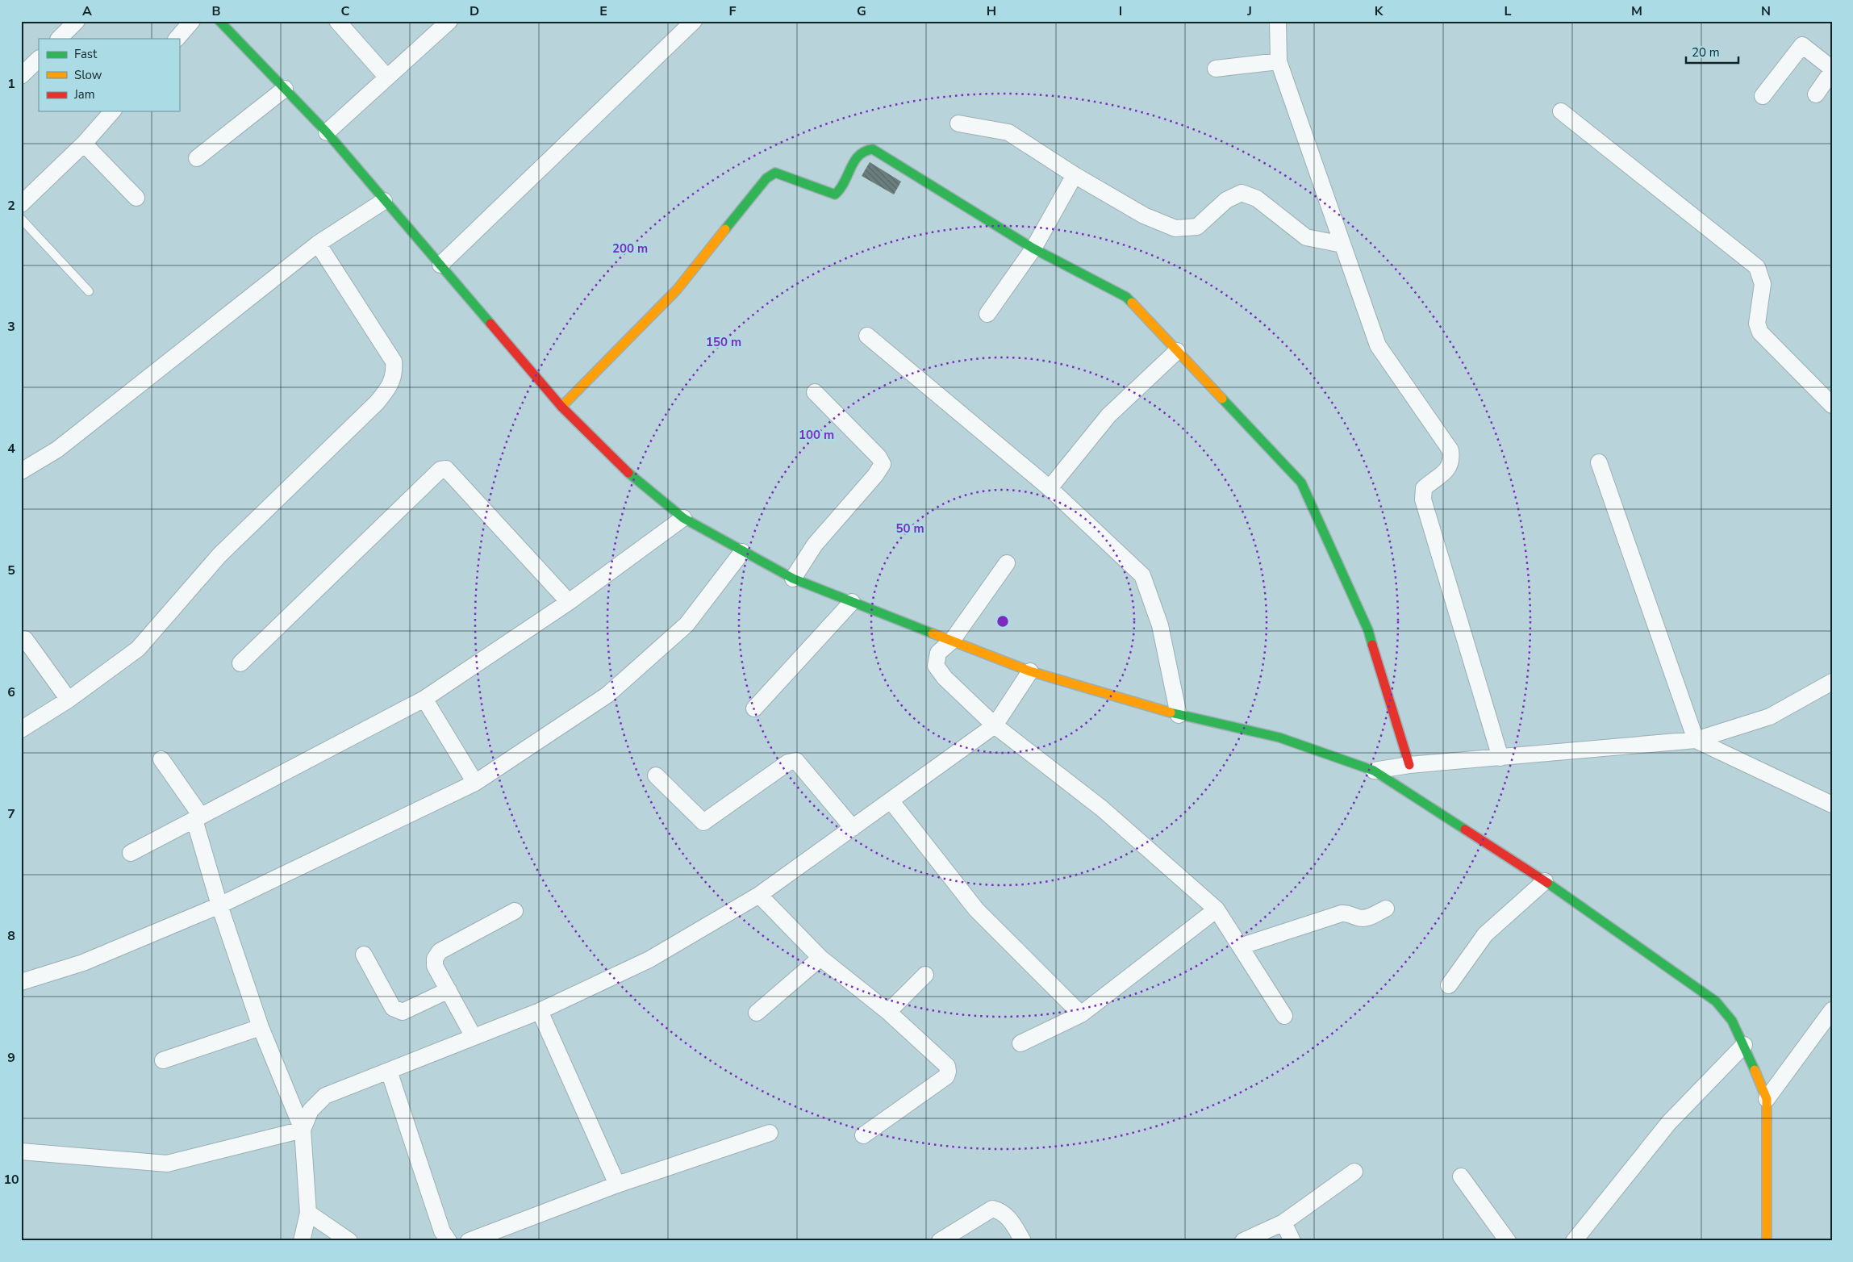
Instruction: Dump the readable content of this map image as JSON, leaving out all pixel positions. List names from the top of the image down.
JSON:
{
  "legend": ["Fast", "Slow", "Jam"],
  "scale_bar": "20 m",
  "grid": {
    "columns": [
      "A",
      "B",
      "C",
      "D",
      "E",
      "F",
      "G",
      "H",
      "I",
      "J",
      "K",
      "L",
      "M",
      "N"
    ],
    "rows": [
      "1",
      "2",
      "3",
      "4",
      "5",
      "6",
      "7",
      "8",
      "9",
      "10"
    ]
  },
  "rings": [
    "200 m",
    "150 m",
    "100 m",
    "50 m"
  ]
}
